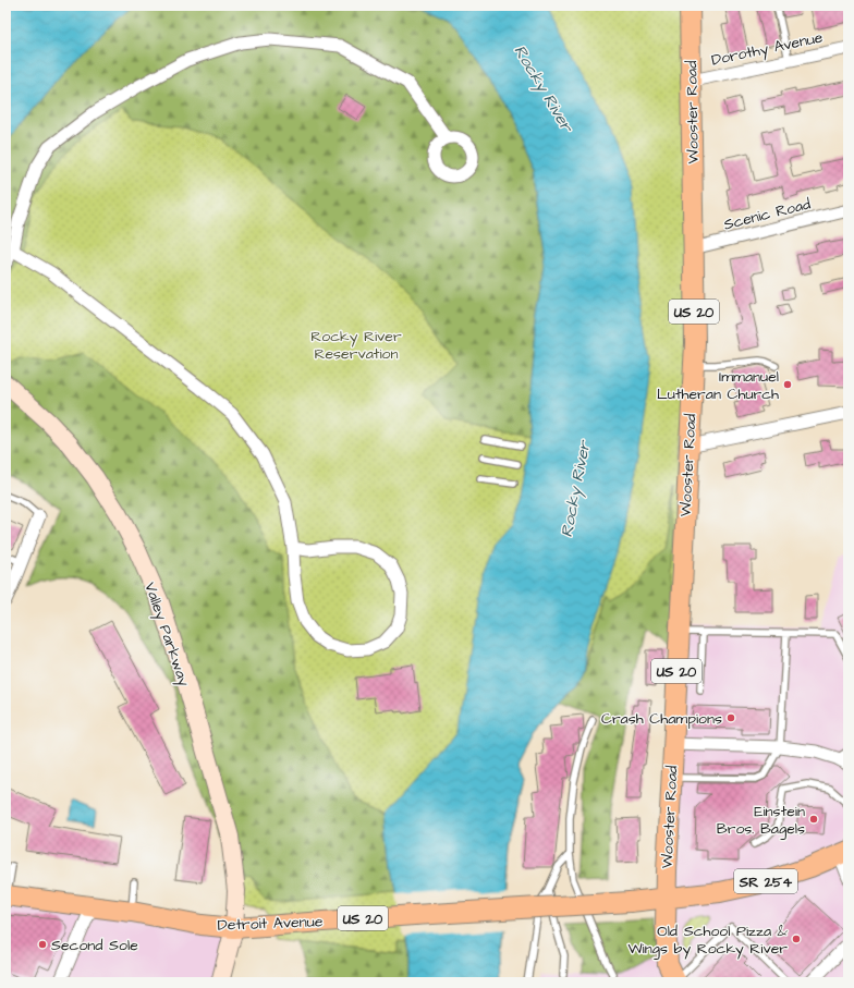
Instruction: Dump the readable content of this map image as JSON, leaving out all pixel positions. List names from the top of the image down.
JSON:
{
  "streets": {
    "main road": [
      "Wooster Road",
      "US 20",
      "SR 254",
      "Detroit Avenue"
    ],
    "street": ["Dorothy Avenue", "Scenic Road", "Valley Parkway"]
  },
  "crossings": [
    ["Dorothy Avenue", "Wooster Road"],
    ["Wooster Road", "Scenic Road"],
    ["Wooster Road", "SR 254"],
    ["Wooster Road", "Detroit Avenue"],
    ["Valley Parkway", "Detroit Avenue"],
    ["SR 254", "Detroit Avenue"]
  ],
  "water": ["Rocky River"],
  "parks": ["Rocky River Reservation"],
  "places": [
    "Immanuel Lutheran Church",
    "Crash Champions",
    "Einstein Bros. Bagels",
    "Old School Pizza & Wings by Rocky River",
    "Second Sole"
  ]
}
